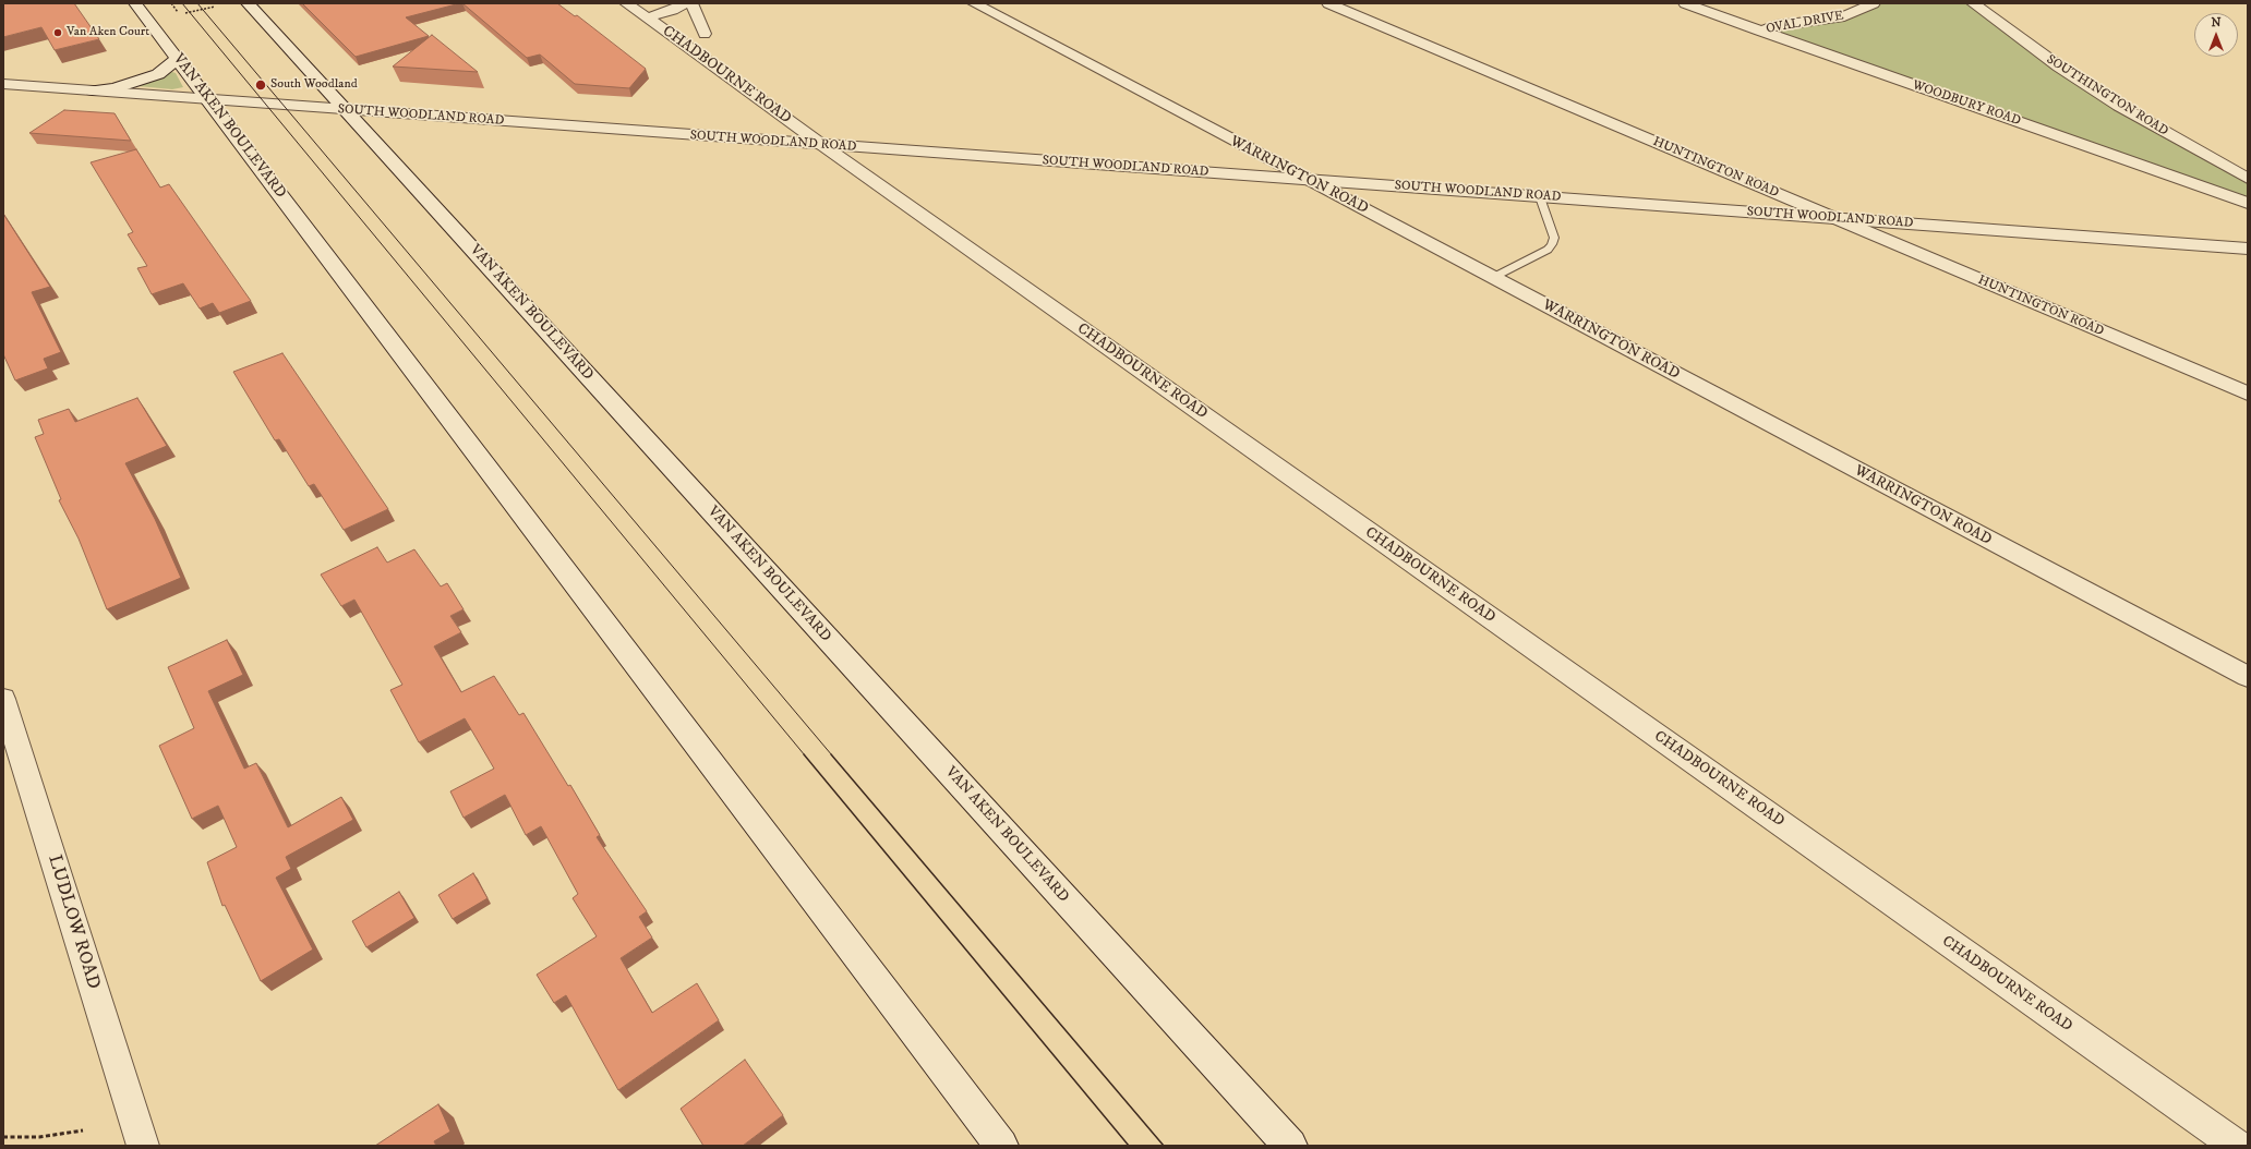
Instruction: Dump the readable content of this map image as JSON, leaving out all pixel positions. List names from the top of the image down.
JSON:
{
  "streets": {
    "main road": ["SOUTH WOODLAND ROAD", "VAN AKEN BOULEVARD"],
    "street": [
      "OVAL DRIVE",
      "CHADBOURNE ROAD",
      "SOUTHINGTON ROAD",
      "WOODBURY ROAD",
      "HUNTINGTON ROAD",
      "WARRINGTON ROAD",
      "LUDLOW ROAD"
    ]
  },
  "crossings": [
    ["OVAL DRIVE", "WOODBURY ROAD"],
    ["CHADBOURNE ROAD", "SOUTH WOODLAND ROAD"],
    ["SOUTH WOODLAND ROAD", "VAN AKEN BOULEVARD"],
    ["SOUTH WOODLAND ROAD", "HUNTINGTON ROAD"],
    ["SOUTH WOODLAND ROAD", "WARRINGTON ROAD"]
  ],
  "places": ["Van Aken Court", "South Woodland"],
  "north": "top"
}
